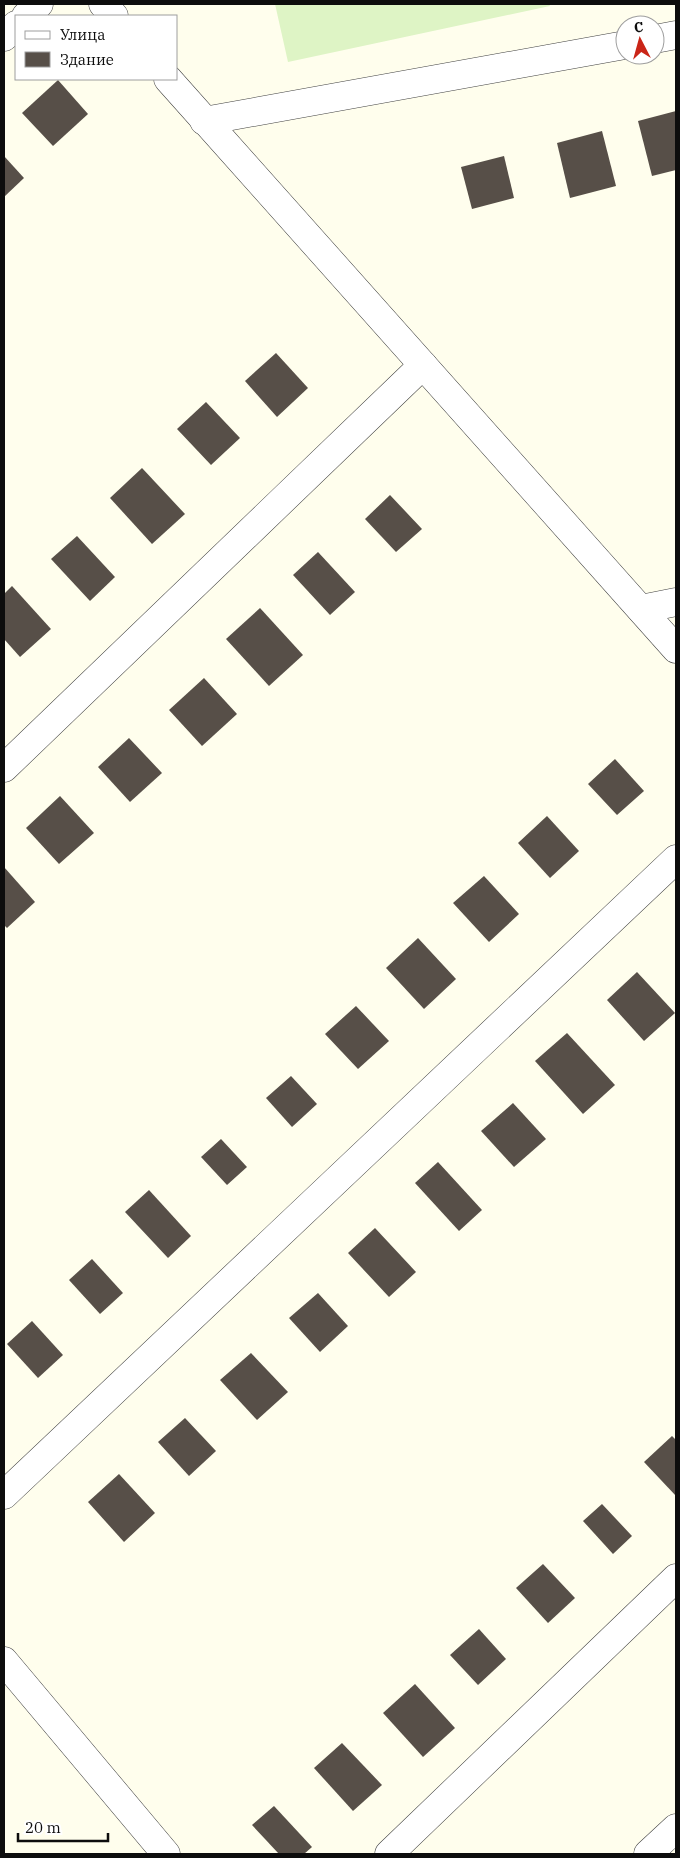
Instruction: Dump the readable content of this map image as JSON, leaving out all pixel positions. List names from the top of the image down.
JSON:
{
  "legend": ["Улица", "Здание"],
  "scale_bar": "20 m",
  "north": "top"
}
